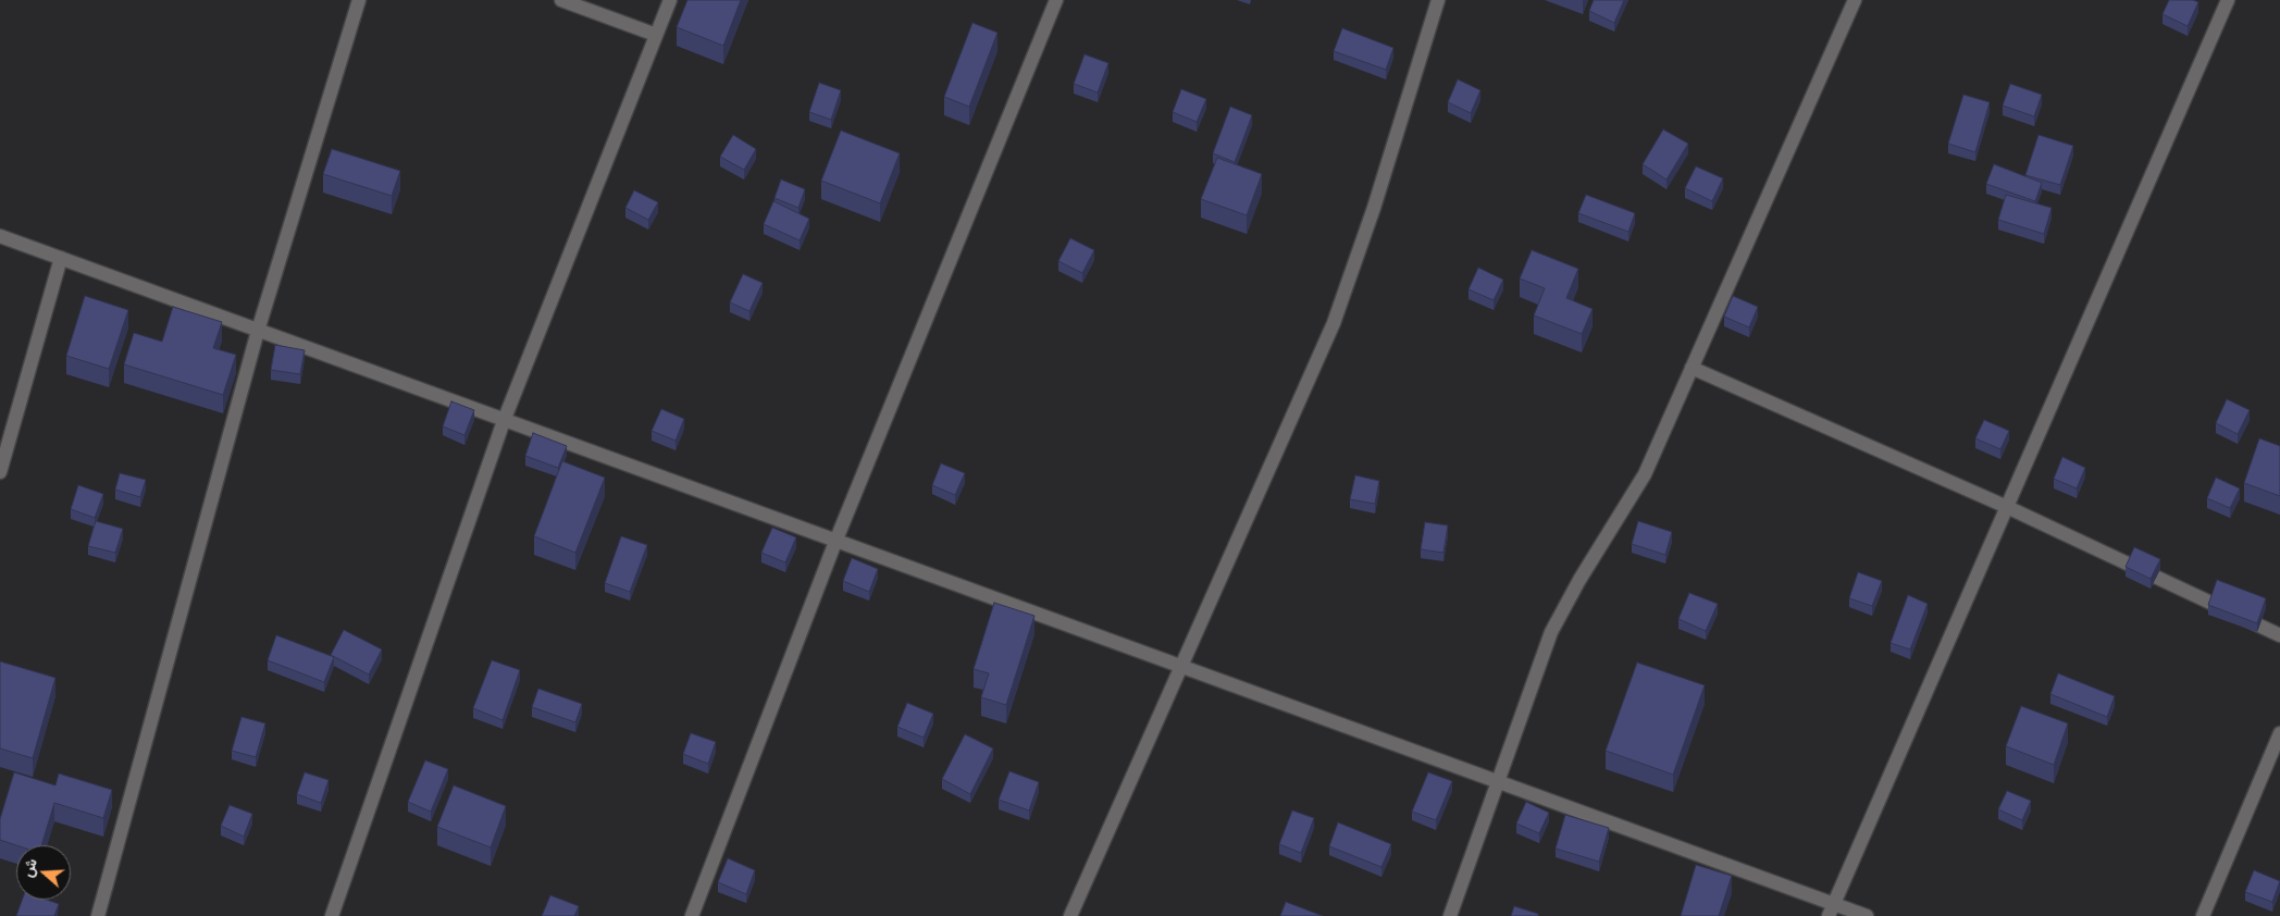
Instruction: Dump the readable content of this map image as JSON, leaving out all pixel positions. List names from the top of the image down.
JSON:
{
  "north": "left"
}
